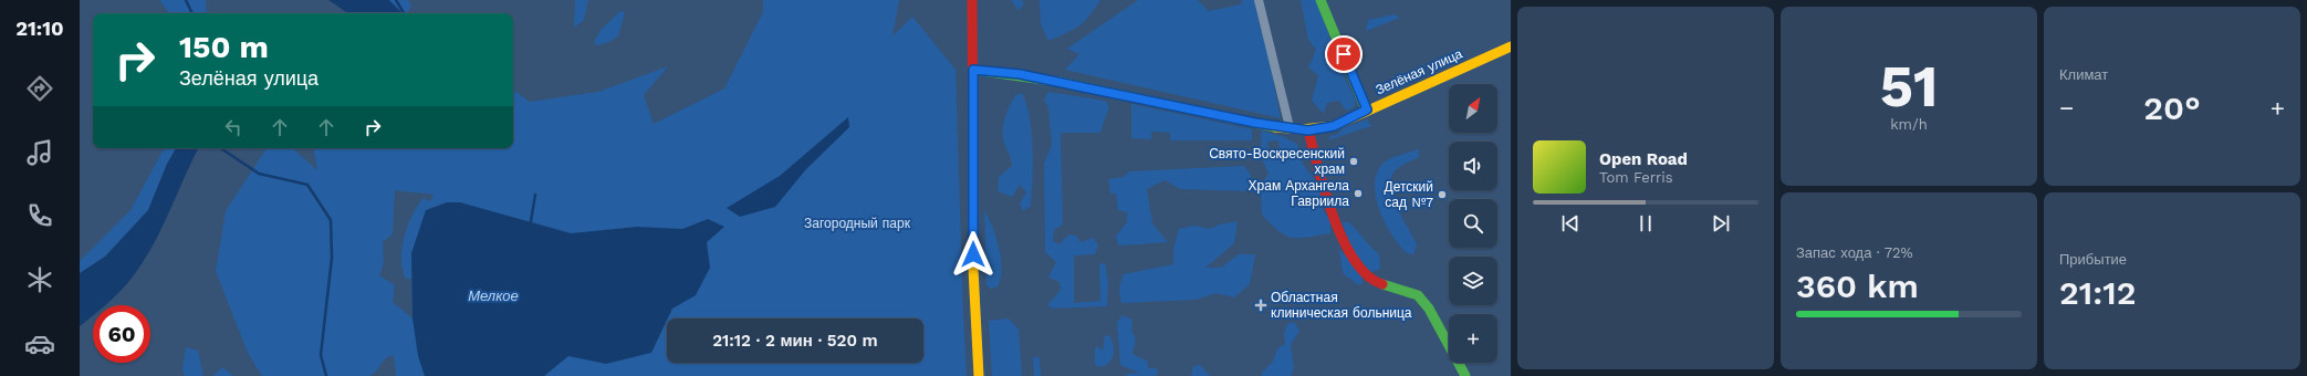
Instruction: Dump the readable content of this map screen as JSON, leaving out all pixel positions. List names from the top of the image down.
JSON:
{
  "streets": {
    "street": ["Зелёная улица"]
  },
  "water": ["Мелкое"],
  "parks": ["Загородный парк"],
  "places": {
    "other": ["Свято-Воскресенский храм", "Храм Архангела Гавриила", "Детский сад №7"],
    "health": ["Областная клиническая больница"]
  },
  "north": "top right",
  "page": {
    "tabs": "21:10",
    "tile": [
      ["51", "km/h"],
      "Климат",
      ["Запас хода · 72%", "360 km"],
      ["Прибытие", "21:12"]
    ],
    "turn": ["150 m", "Зелёная улица"],
    "map_buttons": "+",
    "heat": ["−", "20°", "+"],
    "song": ["Open Road", "Tom Ferris"],
    "limit": "60",
    "trip": "21:12 · 2 мин · 520 m"
  }
}
